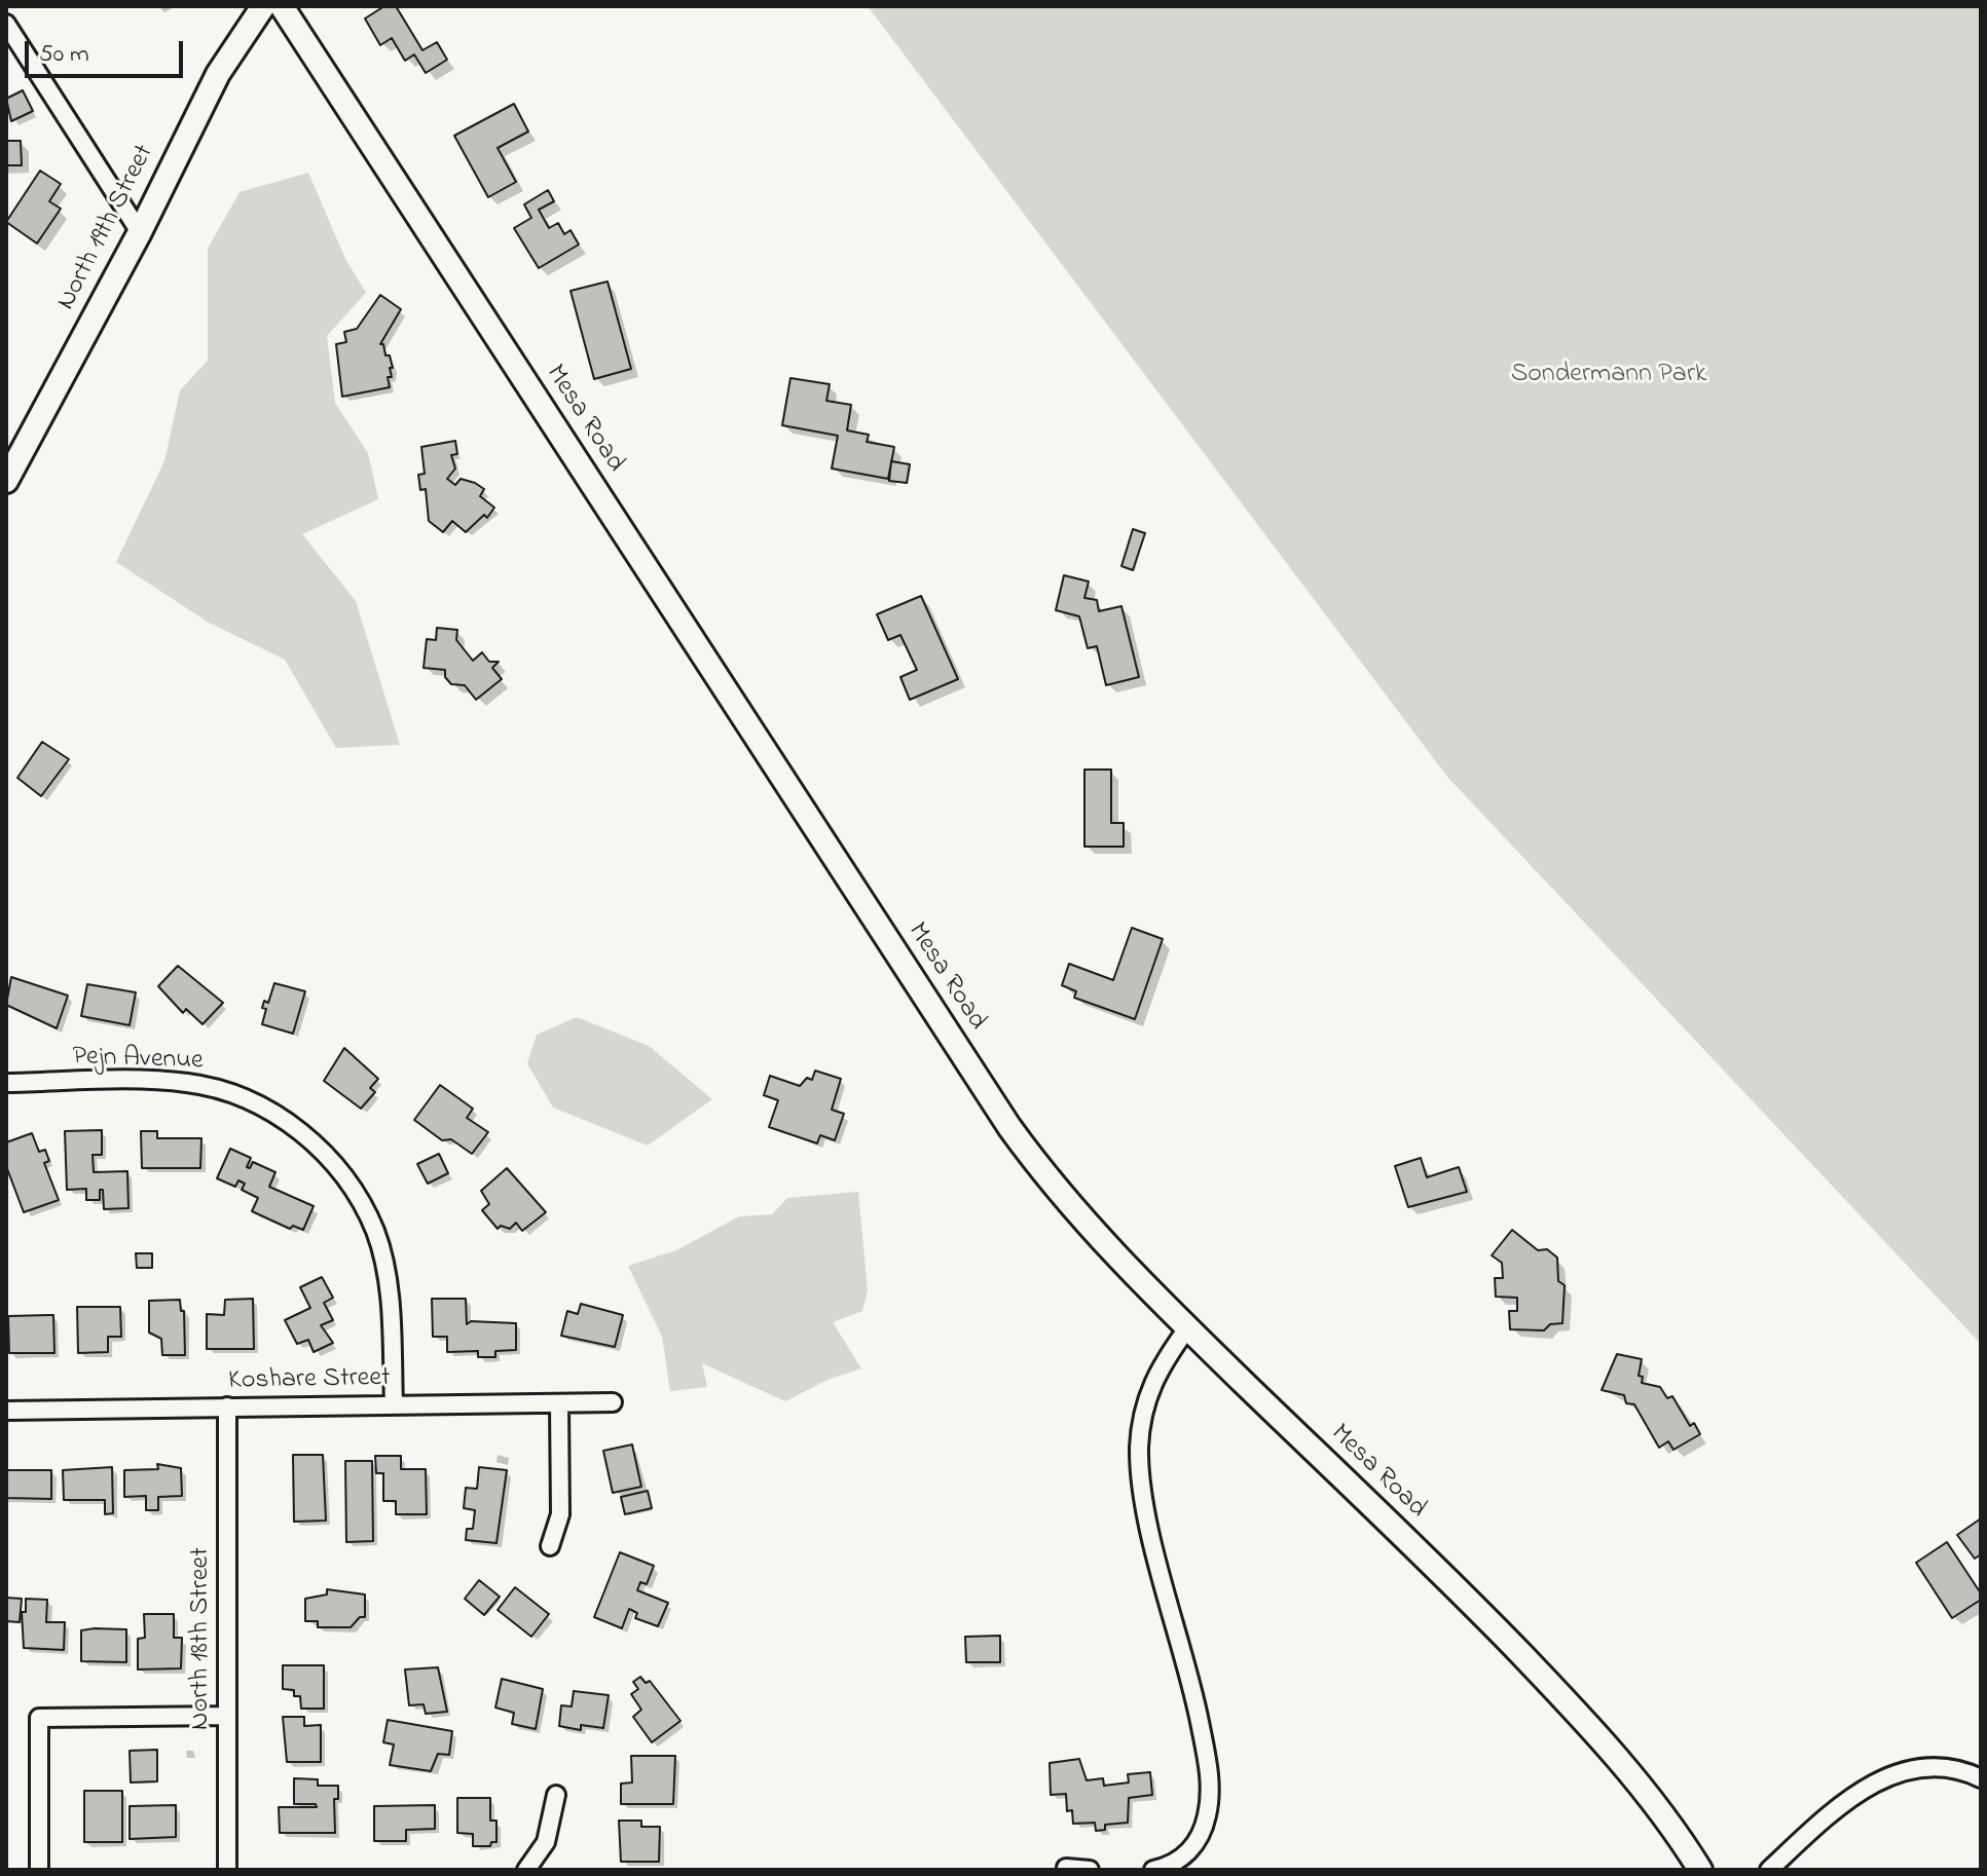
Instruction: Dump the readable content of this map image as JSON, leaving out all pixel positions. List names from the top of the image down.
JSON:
{
  "streets": {
    "main road": ["North 19th Street", "Mesa Road"],
    "street": ["Pejn Avenue", "Koshare Street", "North 18th Street"]
  },
  "crossings": [
    ["Pejn Avenue", "Koshare Street"],
    ["Koshare Street", "North 18th Street"]
  ],
  "parks": ["Sondermann Park"],
  "scale_bar": "50 m"
}
